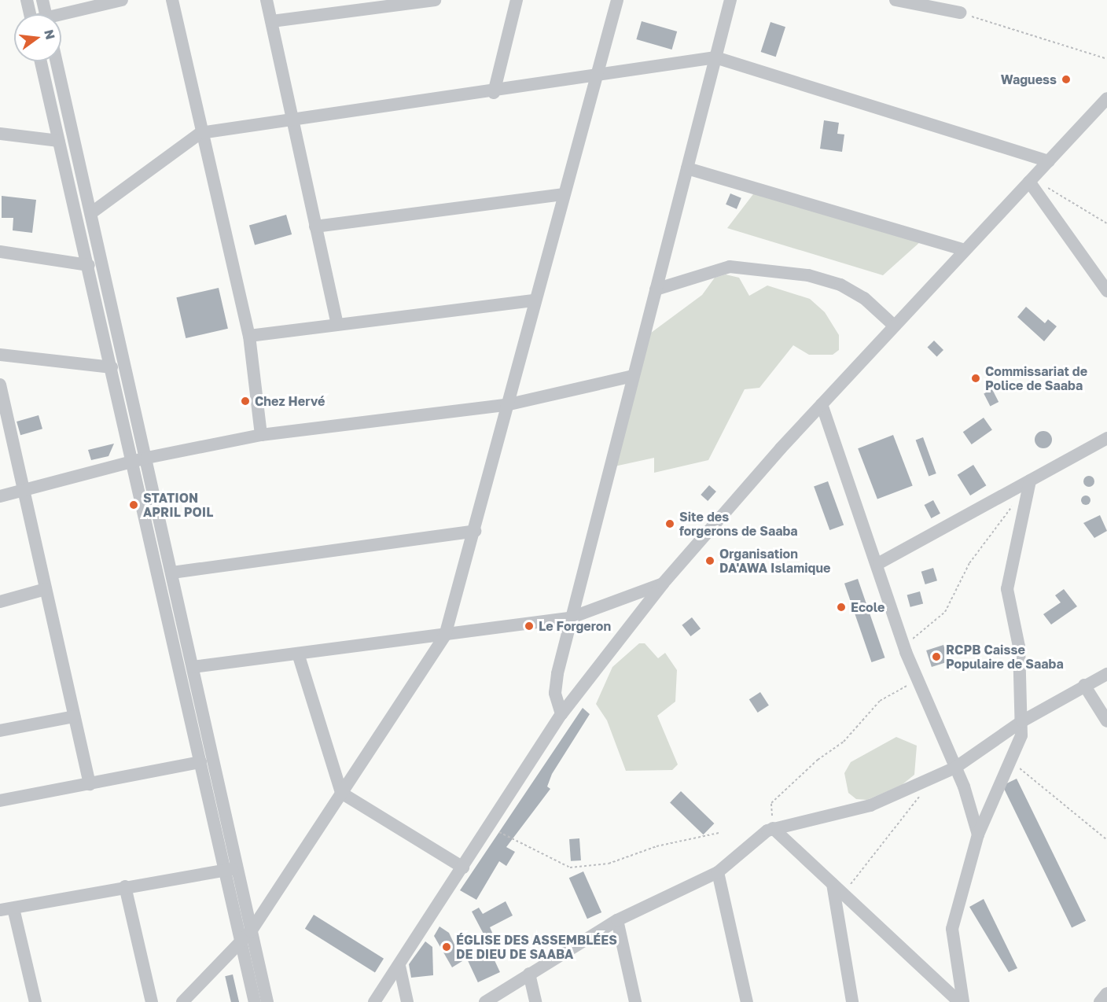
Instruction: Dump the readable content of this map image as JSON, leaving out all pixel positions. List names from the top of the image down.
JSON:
{
  "places": [
    "Waguess",
    "Commissariat de Police de Saaba",
    "Chez Hervé",
    "STATION APRIL POIL",
    "Site des forgerons de Saaba",
    "Organisation DA'AWA Islamique",
    "Ecole",
    "Le Forgeron",
    "RCPB Caisse Populaire de Saaba",
    "ÉGLISE DES ASSEMBLÉES DE DIEU DE SAABA"
  ],
  "north": "right"
}
